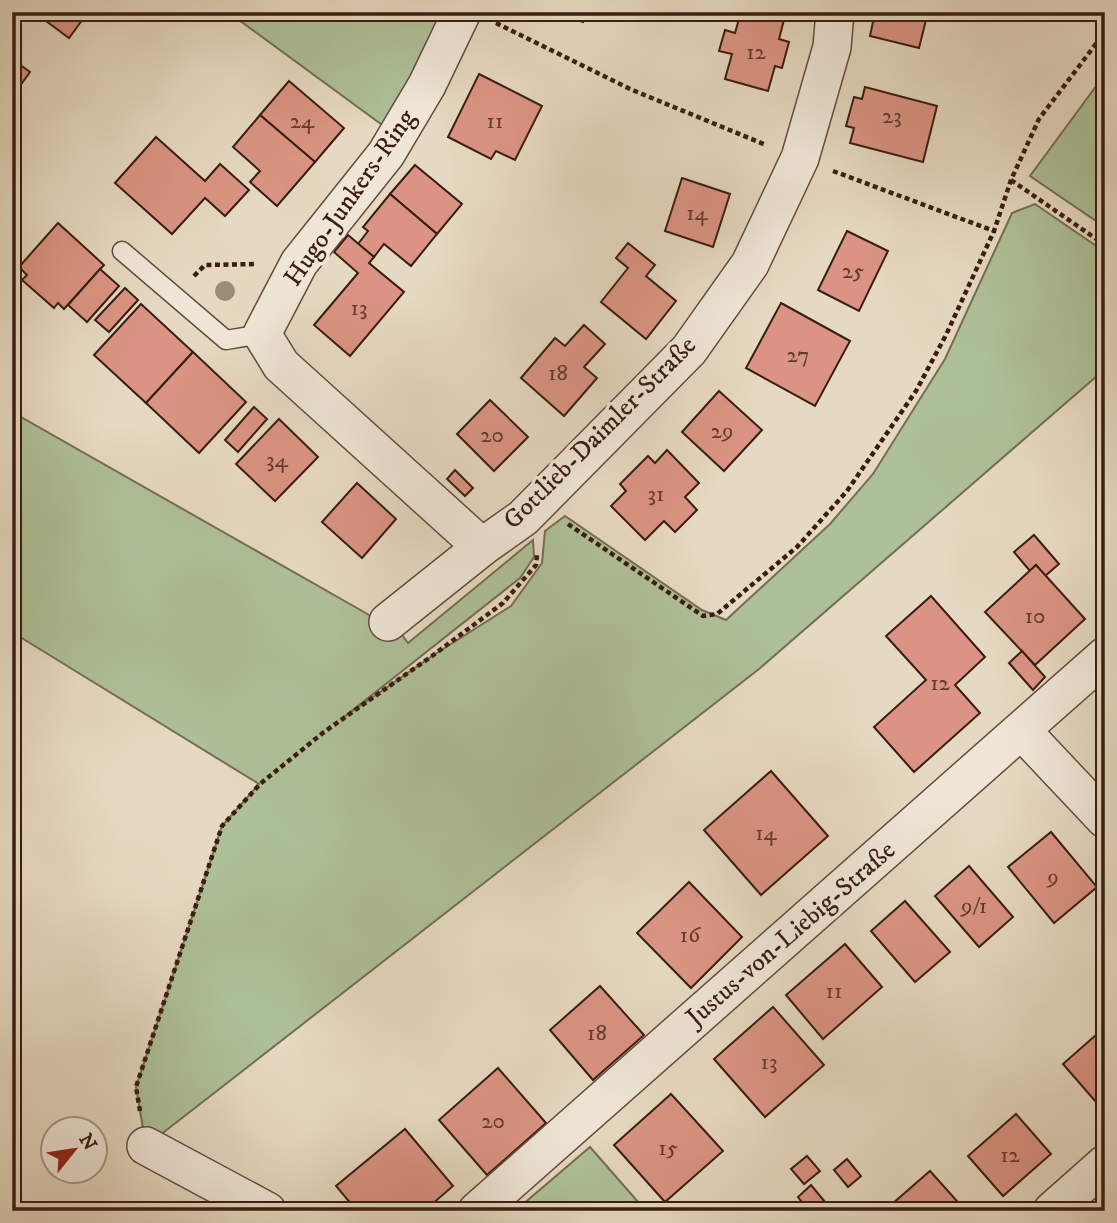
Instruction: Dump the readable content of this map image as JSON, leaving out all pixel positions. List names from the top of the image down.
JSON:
{
  "streets": {
    "street": ["Hugo-Junkers-Ring", "Gottlieb-Daimler-Straße", "Justus-von-Liebig-Straße"]
  },
  "house_numbers": [
    "12",
    "23",
    "24",
    "11",
    "14",
    "25",
    "13",
    "27",
    "18",
    "29",
    "20",
    "34",
    "31",
    "10",
    "12",
    "14",
    "9",
    "9/1",
    "16",
    "11",
    "18",
    "13",
    "20",
    "15",
    "12"
  ],
  "north": "top right"
}
